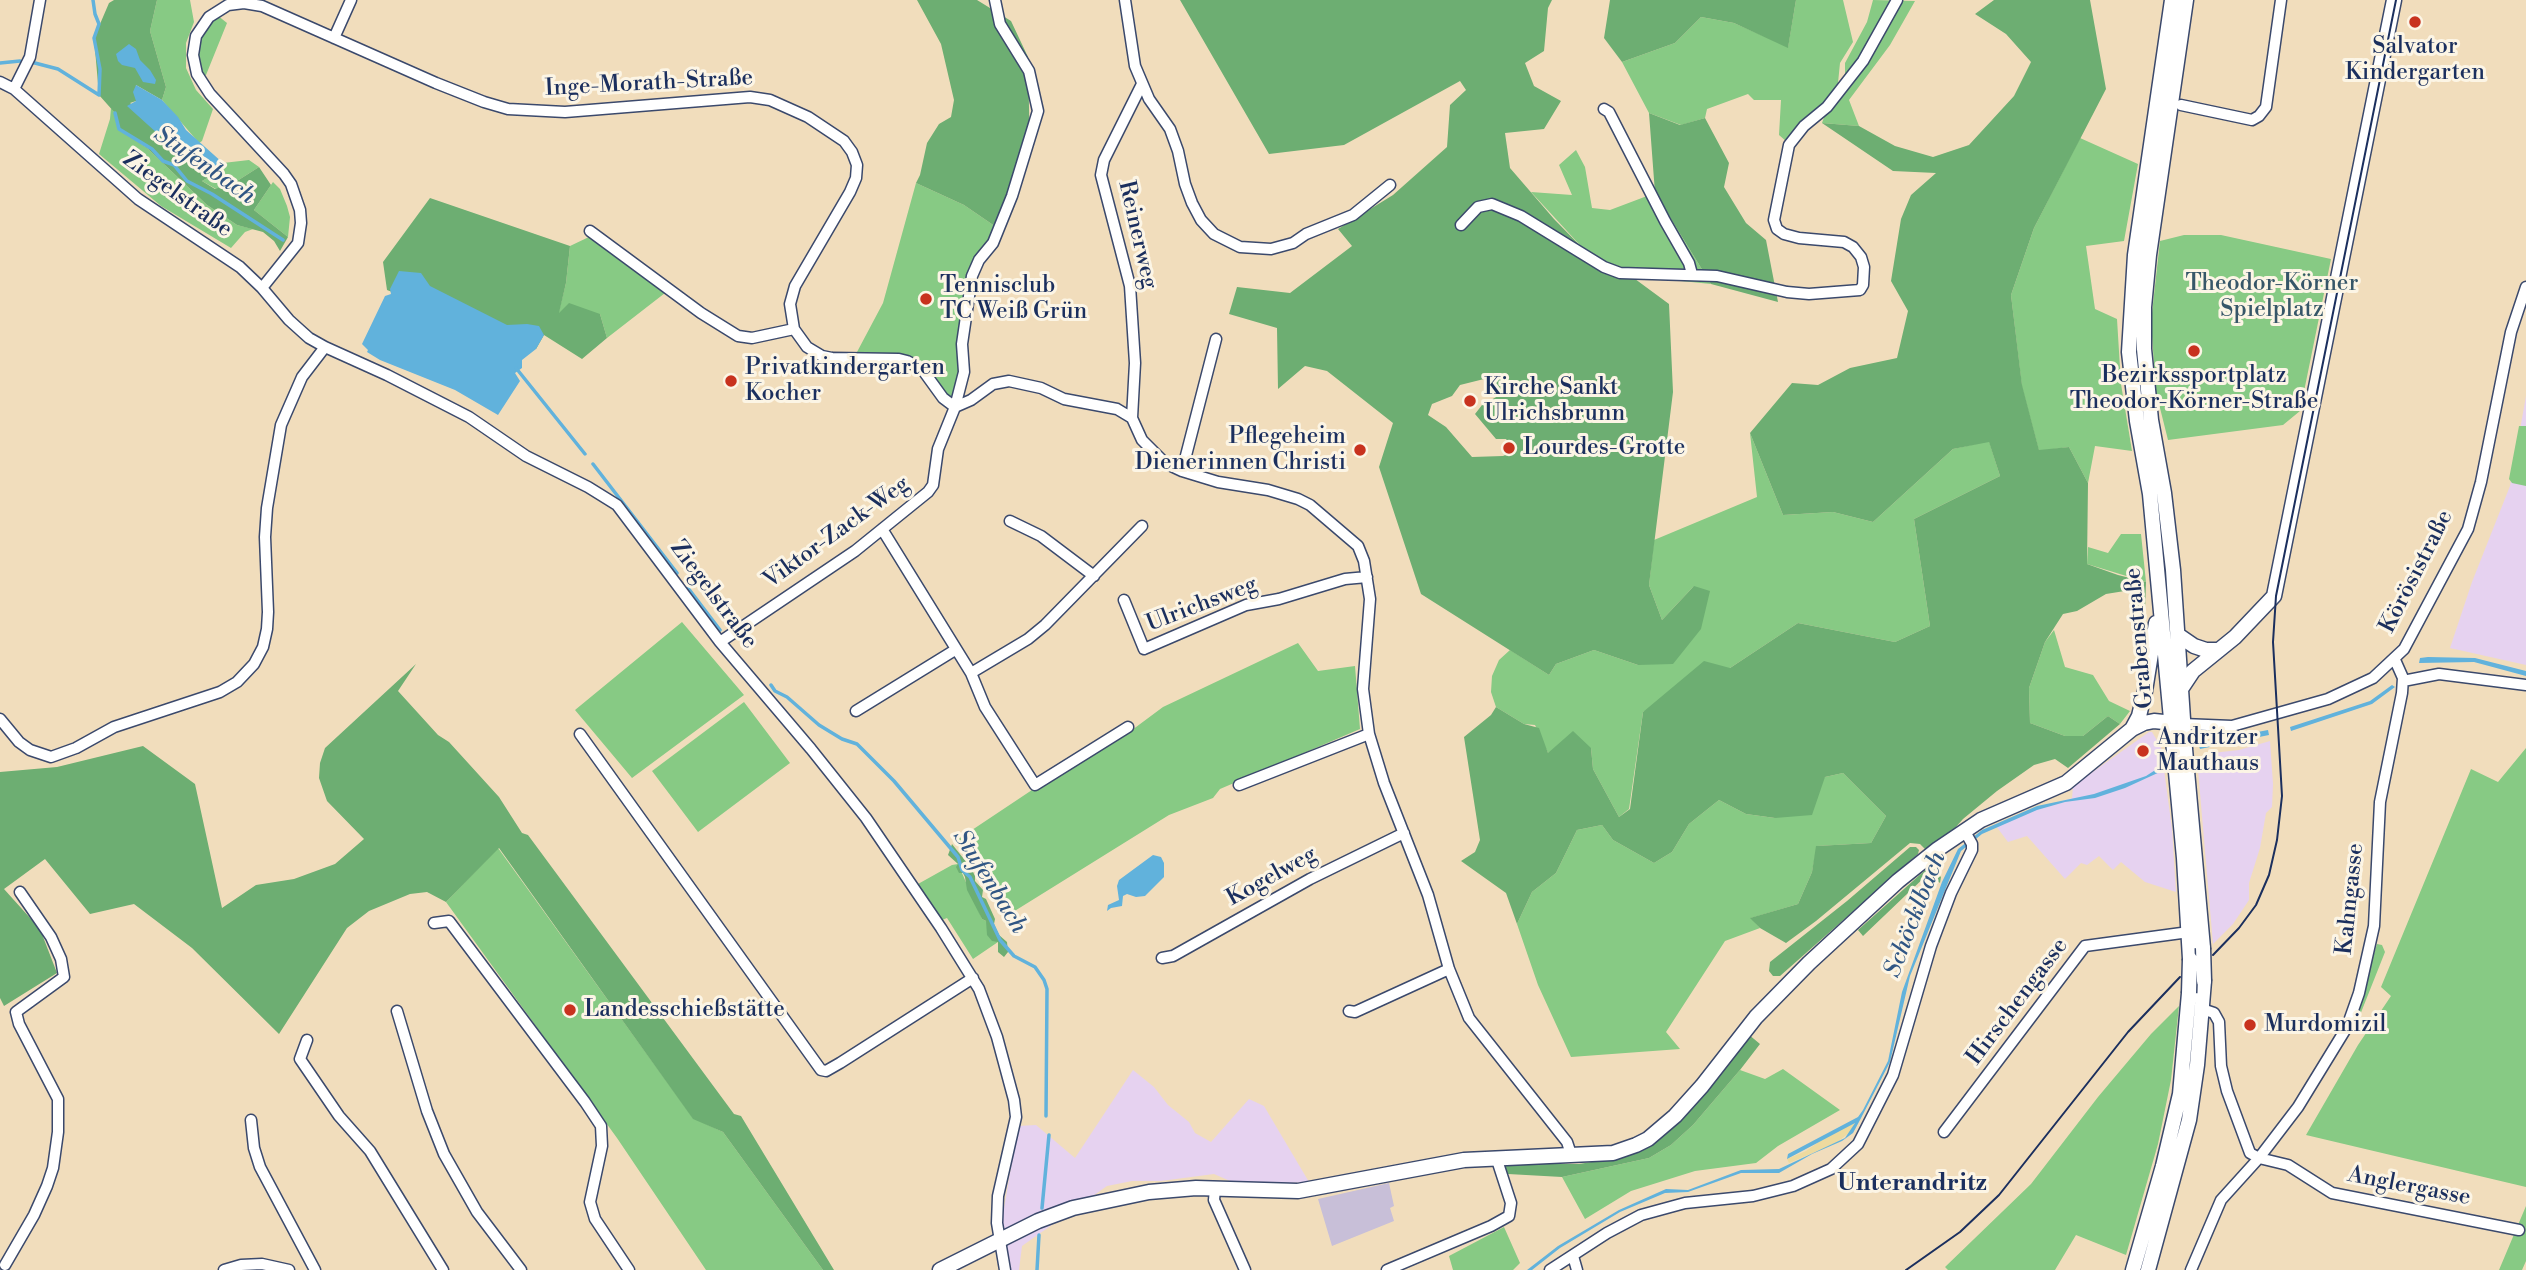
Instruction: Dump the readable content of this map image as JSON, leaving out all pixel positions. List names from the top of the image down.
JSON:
{
  "streets": {
    "main road": ["Körösistraße", "Grabenstraße"],
    "street": [
      "Inge-Morath-Straße",
      "Ziegelstraße",
      "Reinerweg",
      "Viktor-Zack-Weg",
      "Ulrichsweg",
      "Kogelweg",
      "Kahngasse",
      "Hirschengasse",
      "Anglergasse"
    ]
  },
  "crossings": [
    ["Inge-Morath-Straße", "Ziegelstraße"],
    ["Ziegelstraße", "Viktor-Zack-Weg"],
    ["Ziegelstraße", "Körösistraße"],
    ["Körösistraße", "Grabenstraße"],
    ["Grabenstraße", "Hirschengasse"],
    ["Kahngasse", "Anglergasse"]
  ],
  "districts": ["Unterandritz"],
  "water": ["Stufenbach", "Schöcklbach"],
  "parks": ["Theodor-Körner Spielplatz"],
  "places": [
    "Salvator Kindergarten",
    "Tennisclub TC Weiß Grün",
    "Bezirkssportplatz Theodor-Körner-Straße",
    "Privatkindergarten Kocher",
    "Kirche Sankt Ulrichsbrunn",
    "Lourdes-Grotte",
    "Pflegeheim Dienerinnen Christi",
    "Andritzer Mauthaus",
    "Landesschießstätte",
    "Murdomizil"
  ]
}
